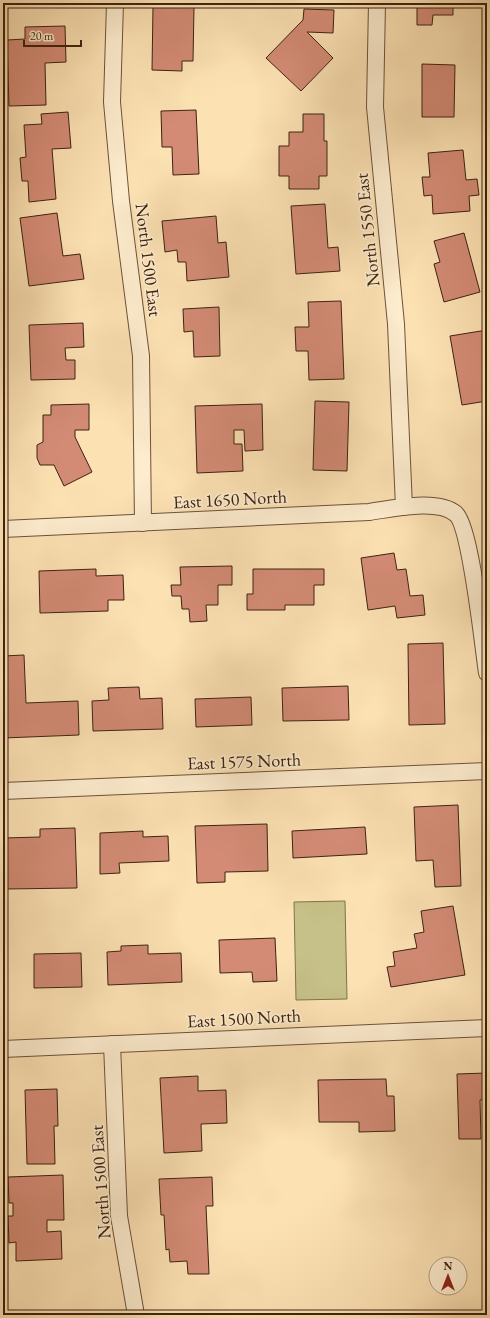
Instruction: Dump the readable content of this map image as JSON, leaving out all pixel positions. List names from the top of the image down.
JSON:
{
  "streets": {
    "street": [
      "North 1550 East",
      "North 1500 East",
      "East 1650 North",
      "East 1575 North",
      "East 1500 North"
    ]
  },
  "crossings": [
    ["North 1550 East", "East 1650 North"],
    ["North 1500 East", "East 1650 North"],
    ["North 1500 East", "East 1500 North"]
  ],
  "scale_bar": "20 m",
  "north": "top"
}
